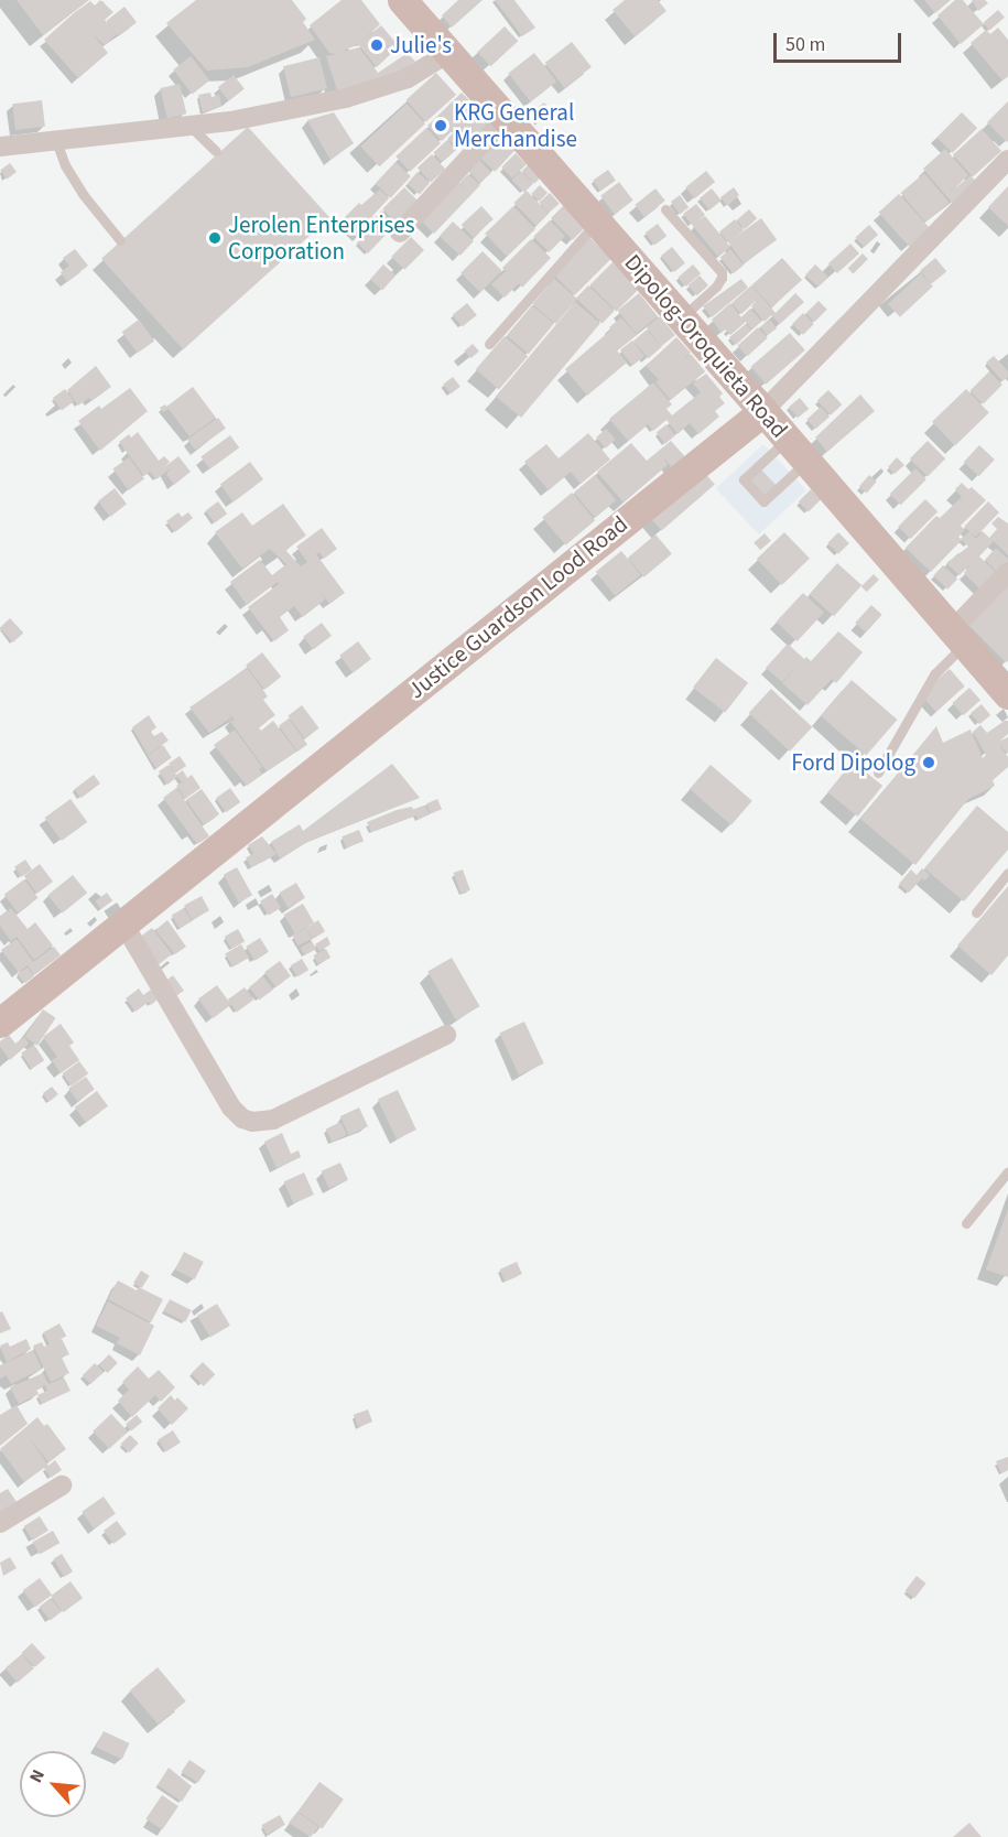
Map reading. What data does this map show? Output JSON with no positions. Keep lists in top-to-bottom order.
{
  "streets": {
    "main road": ["Dipolog-Oroquieta Road", "Justice Guardson Lood Road"]
  },
  "crossings": [
    ["Dipolog-Oroquieta Road", "Justice Guardson Lood Road"]
  ],
  "places": [
    "Julie's",
    "KRG General Merchandise",
    "Jerolen Enterprises Corporation",
    "Ford Dipolog"
  ],
  "scale_bar": "50 m",
  "north": "top left"
}
